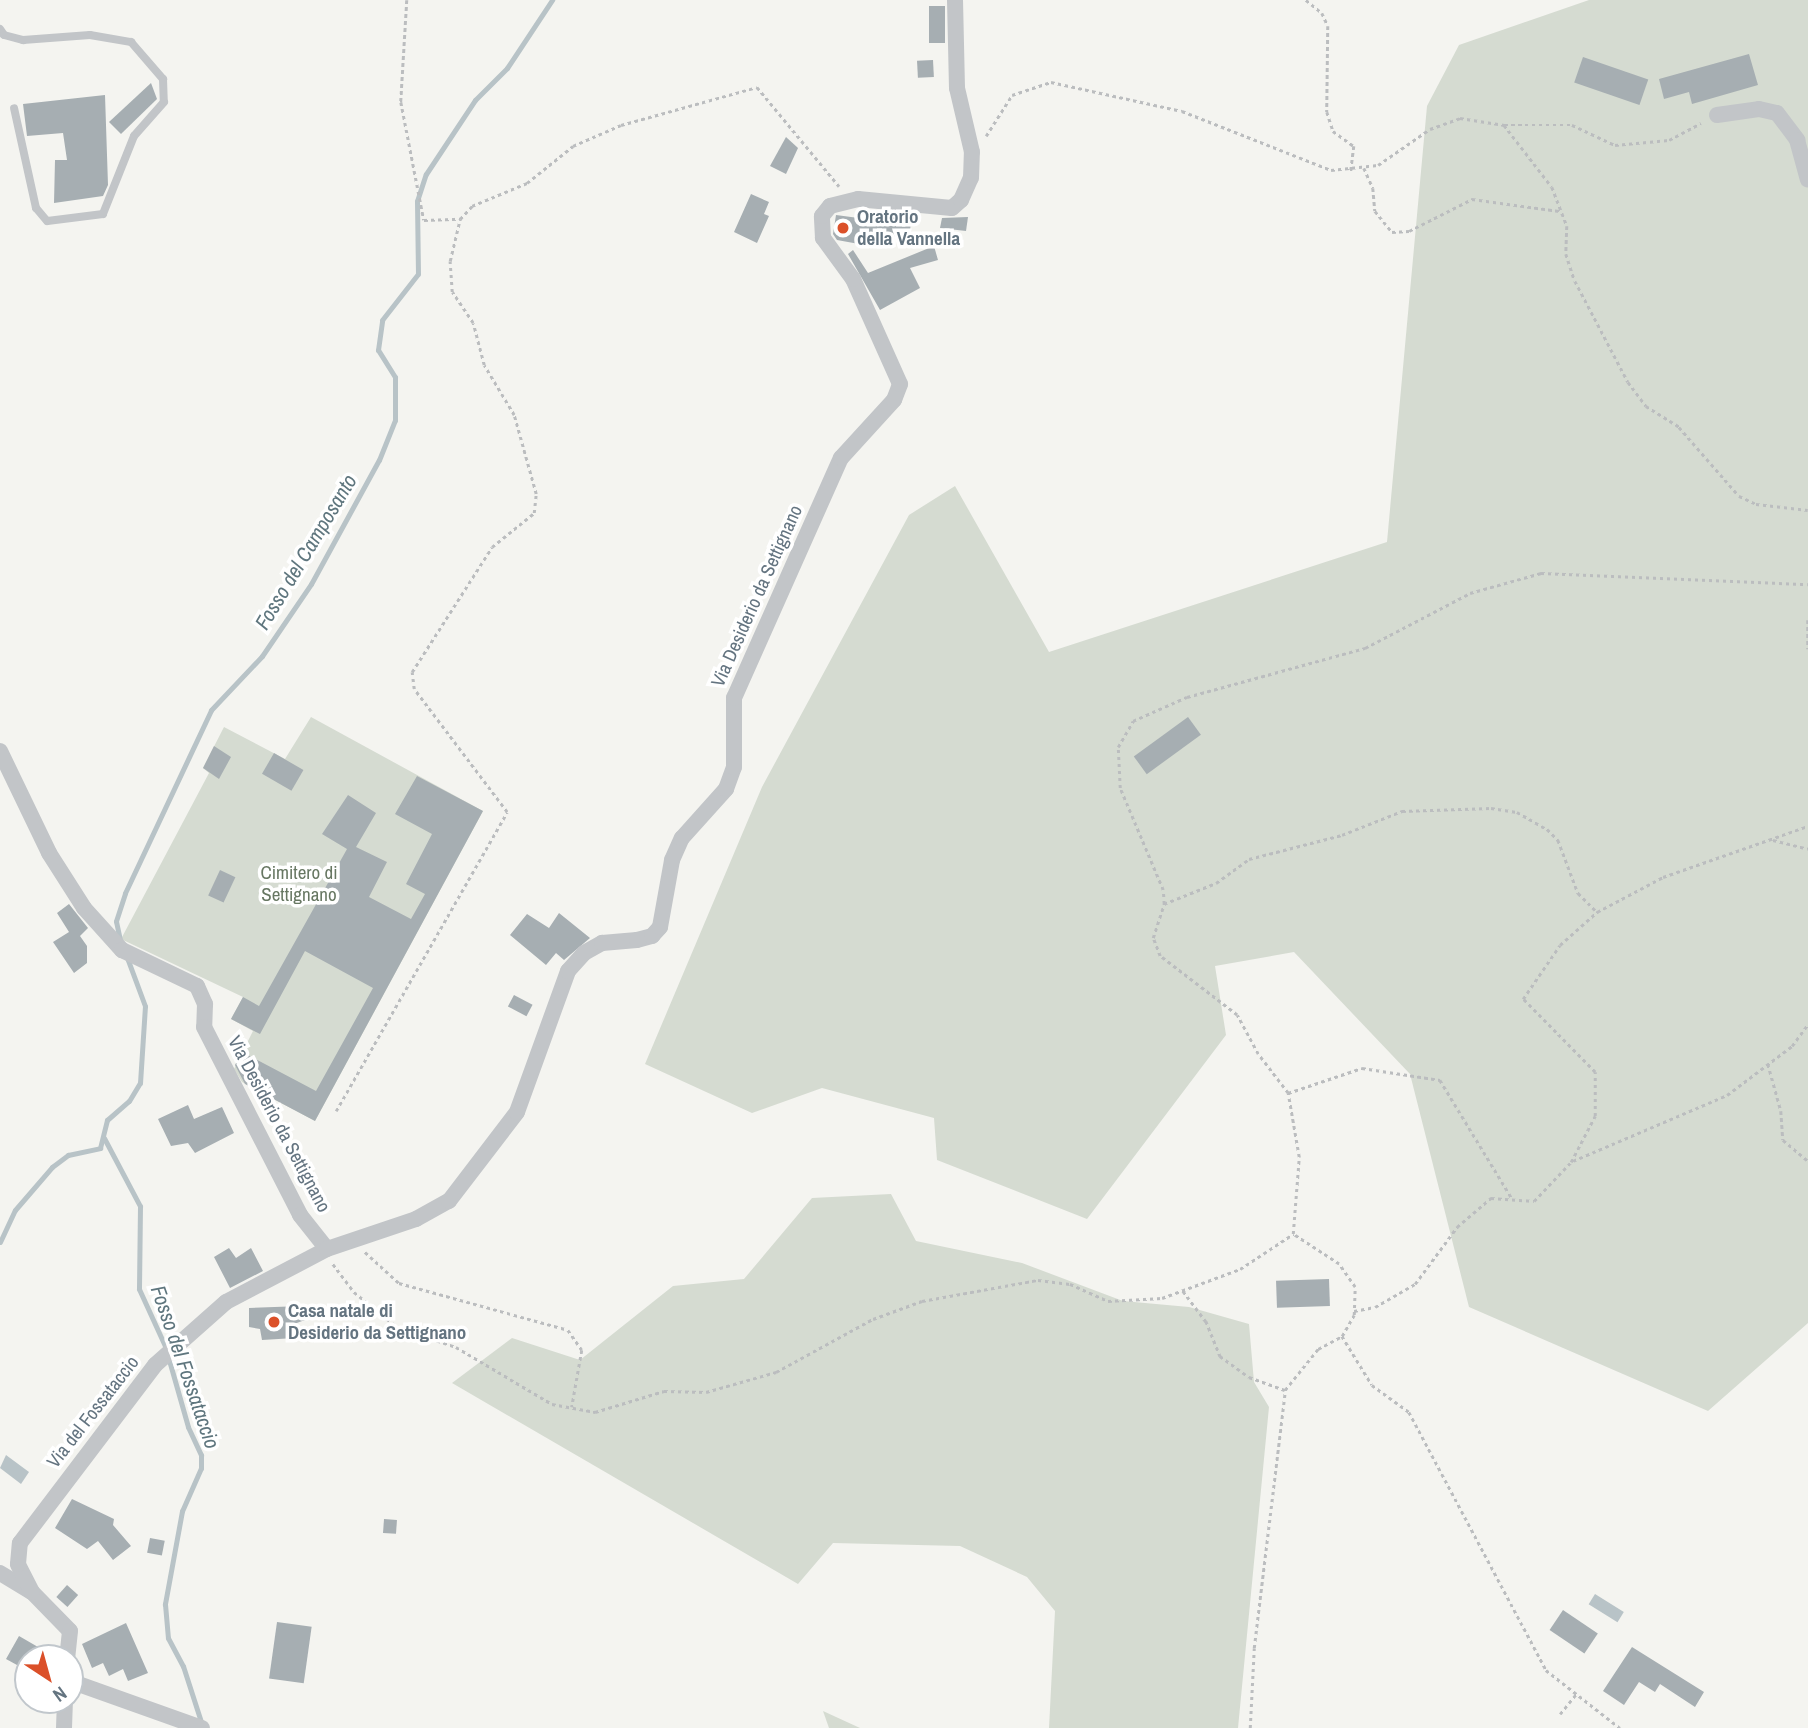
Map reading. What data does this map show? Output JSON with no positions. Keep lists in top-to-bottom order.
{
  "streets": {
    "street": ["Via Desiderio da Settignano", "Via del Fossataccio"]
  },
  "crossings": [
    ["Via Desiderio da Settignano", "Via del Fossataccio"]
  ],
  "water": ["Fosso del Camposanto", "Fosso del Fossataccio"],
  "parks": ["Cimitero di Settignano"],
  "places": ["Oratorio della Vannella", "Casa natale di Desiderio da Settignano"],
  "north": "bottom right"
}
